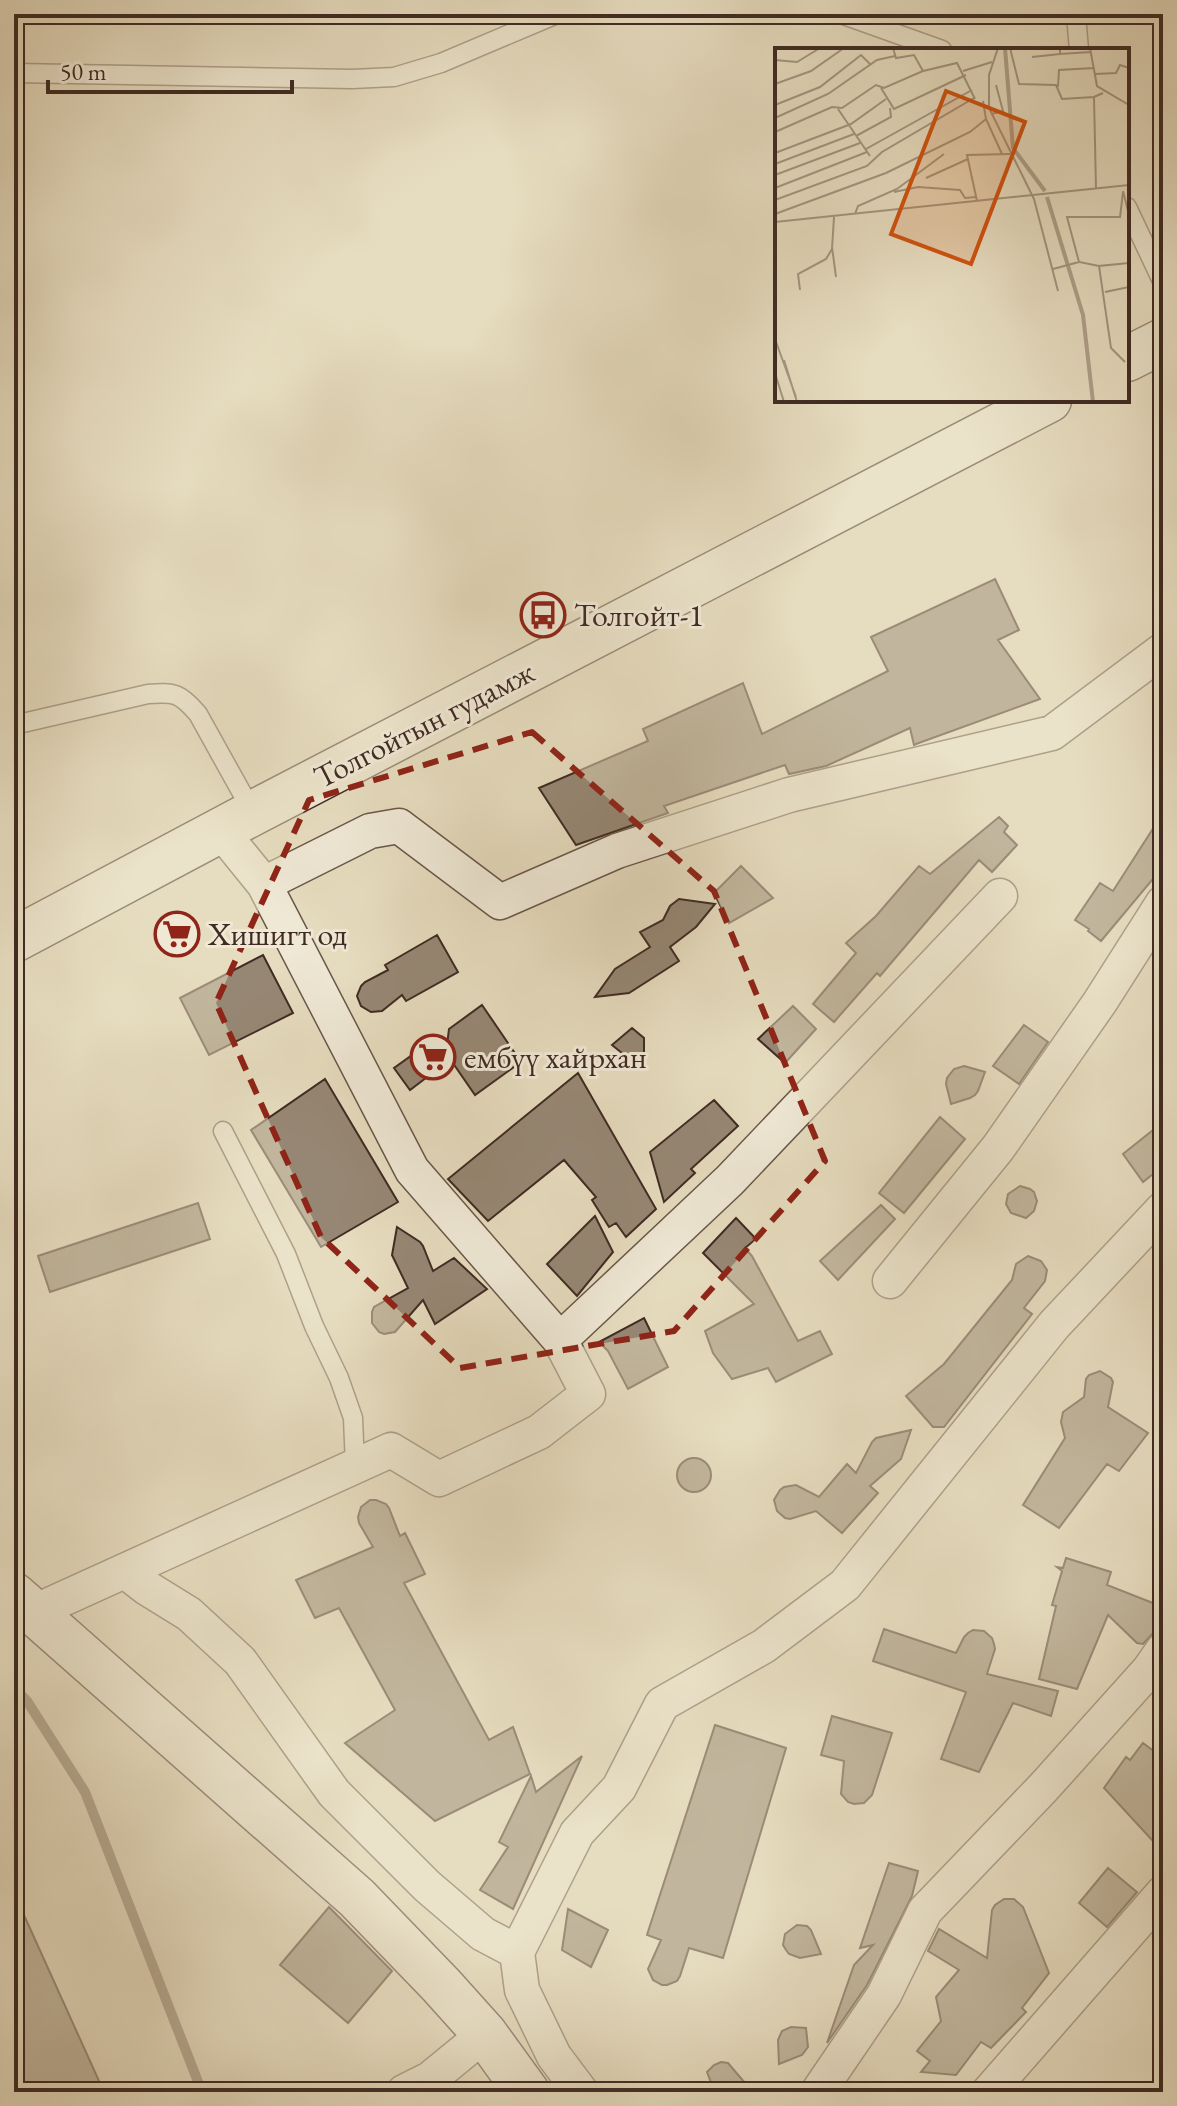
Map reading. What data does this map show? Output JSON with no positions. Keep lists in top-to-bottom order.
{
  "streets": {
    "main road": ["Толгойтын гудамж"]
  },
  "places": {
    "bus stop": ["Толгойт-1"],
    "supermarket": ["Хишигт од", "ембүү хайрхан"]
  },
  "scale_bar": "50 m"
}
